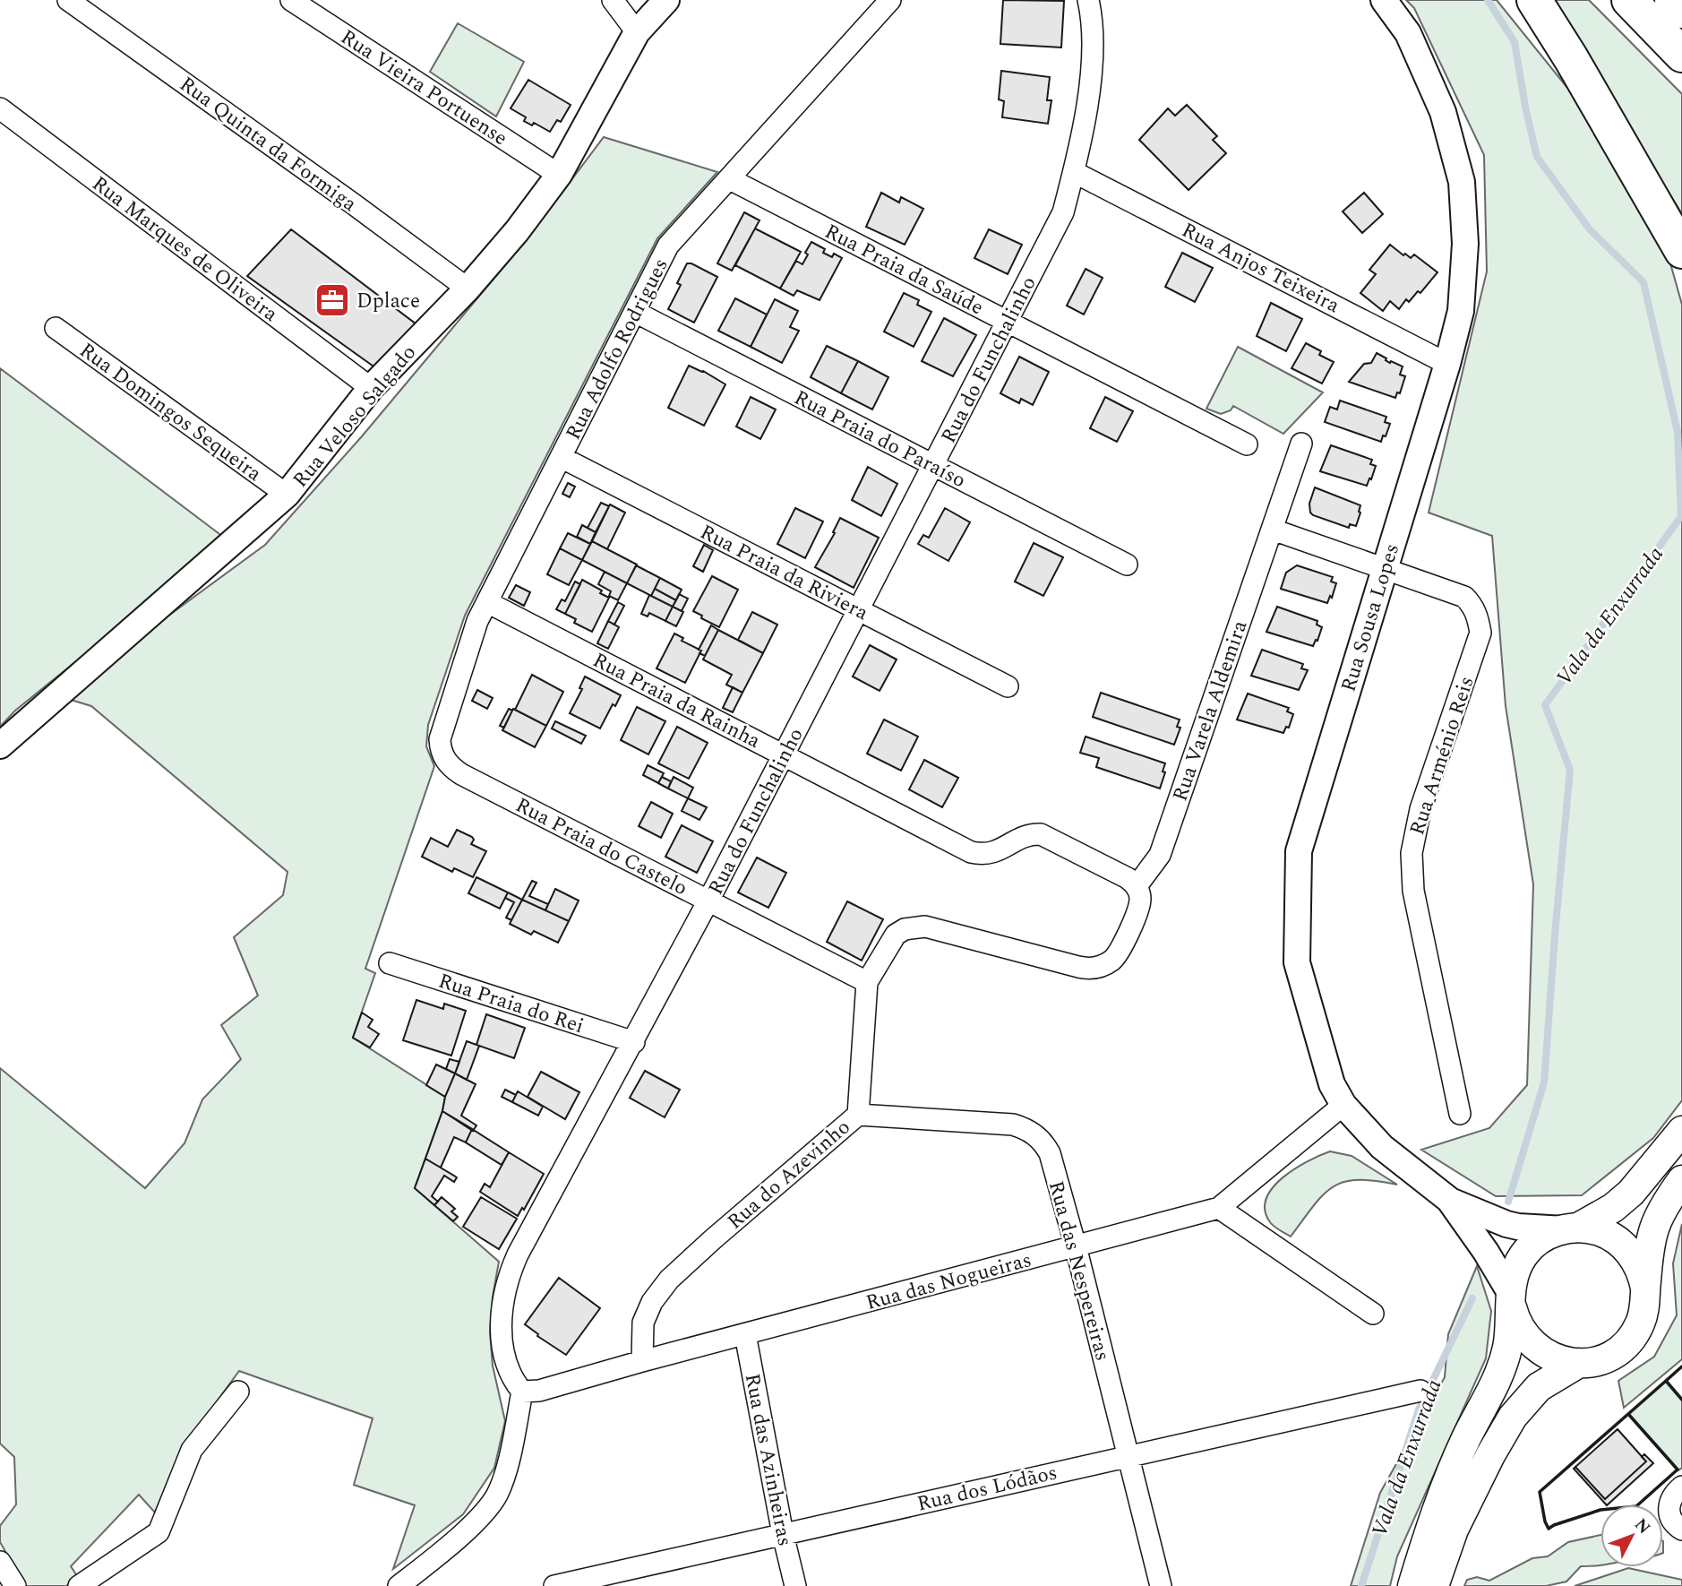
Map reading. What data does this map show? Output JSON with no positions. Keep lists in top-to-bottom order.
{
  "streets": {
    "street": [
      "Rua Vieira Portuense",
      "Rua Quinta da Formiga",
      "Rua Marques de Oliveira",
      "Rua Anjos Teixeira",
      "Rua Praia da Saúde",
      "Rua Adolfo Rodrigues",
      "Rua do Funchalinho",
      "Rua Domingos Sequeira",
      "Rua Veloso Salgado",
      "Rua Praia do Paraíso",
      "Rua Praia da Riviera",
      "Rua Sousa Lopes",
      "Rua Praia da Rainha",
      "Rua Varela Aldemira",
      "Rua Arménio Reis",
      "Rua Praia do Castelo",
      "Rua Praia do Rei",
      "Rua do Azevinho",
      "Rua das Nespereiras",
      "Rua das Nogueiras",
      "Rua das Azinheiras",
      "Rua dos Lódãos"
    ]
  },
  "crossings": [
    ["Rua Vieira Portuense", "Rua Veloso Salgado"],
    ["Rua Quinta da Formiga", "Rua Veloso Salgado"],
    ["Rua Marques de Oliveira", "Rua Veloso Salgado"],
    ["Rua Anjos Teixeira", "Rua do Funchalinho"],
    ["Rua Anjos Teixeira", "Rua Sousa Lopes"],
    ["Rua Praia da Saúde", "Rua Adolfo Rodrigues"],
    ["Rua Praia da Saúde", "Rua do Funchalinho"],
    ["Rua Adolfo Rodrigues", "Rua Praia do Paraíso"],
    ["Rua Adolfo Rodrigues", "Rua Praia da Riviera"],
    ["Rua Adolfo Rodrigues", "Rua Praia da Rainha"],
    ["Rua Adolfo Rodrigues", "Rua Praia do Castelo"],
    ["Rua do Funchalinho", "Rua Praia do Paraíso"],
    ["Rua do Funchalinho", "Rua Praia da Riviera"],
    ["Rua do Funchalinho", "Rua Praia da Rainha"],
    ["Rua do Funchalinho", "Rua Praia do Castelo"],
    ["Rua do Funchalinho", "Rua Praia do Rei"],
    ["Rua do Funchalinho", "Rua das Nogueiras"],
    ["Rua Domingos Sequeira", "Rua Veloso Salgado"],
    ["Rua Sousa Lopes", "Rua Arménio Reis"],
    ["Rua Sousa Lopes", "Rua das Nogueiras"],
    ["Rua Praia da Rainha", "Rua Varela Aldemira"],
    ["Rua Praia da Rainha", "Rua do Azevinho"],
    ["Rua Varela Aldemira", "Rua do Azevinho"],
    ["Rua Praia do Castelo", "Rua do Azevinho"],
    ["Rua do Azevinho", "Rua das Nespereiras"],
    ["Rua do Azevinho", "Rua das Nogueiras"],
    ["Rua das Nespereiras", "Rua das Nogueiras"],
    ["Rua das Nespereiras", "Rua dos Lódãos"],
    ["Rua das Nogueiras", "Rua das Azinheiras"],
    ["Rua das Azinheiras", "Rua dos Lódãos"]
  ],
  "water": ["Vala da Enxurrada"],
  "places": {
    "office": ["Dplace"]
  },
  "north": "top right"
}
